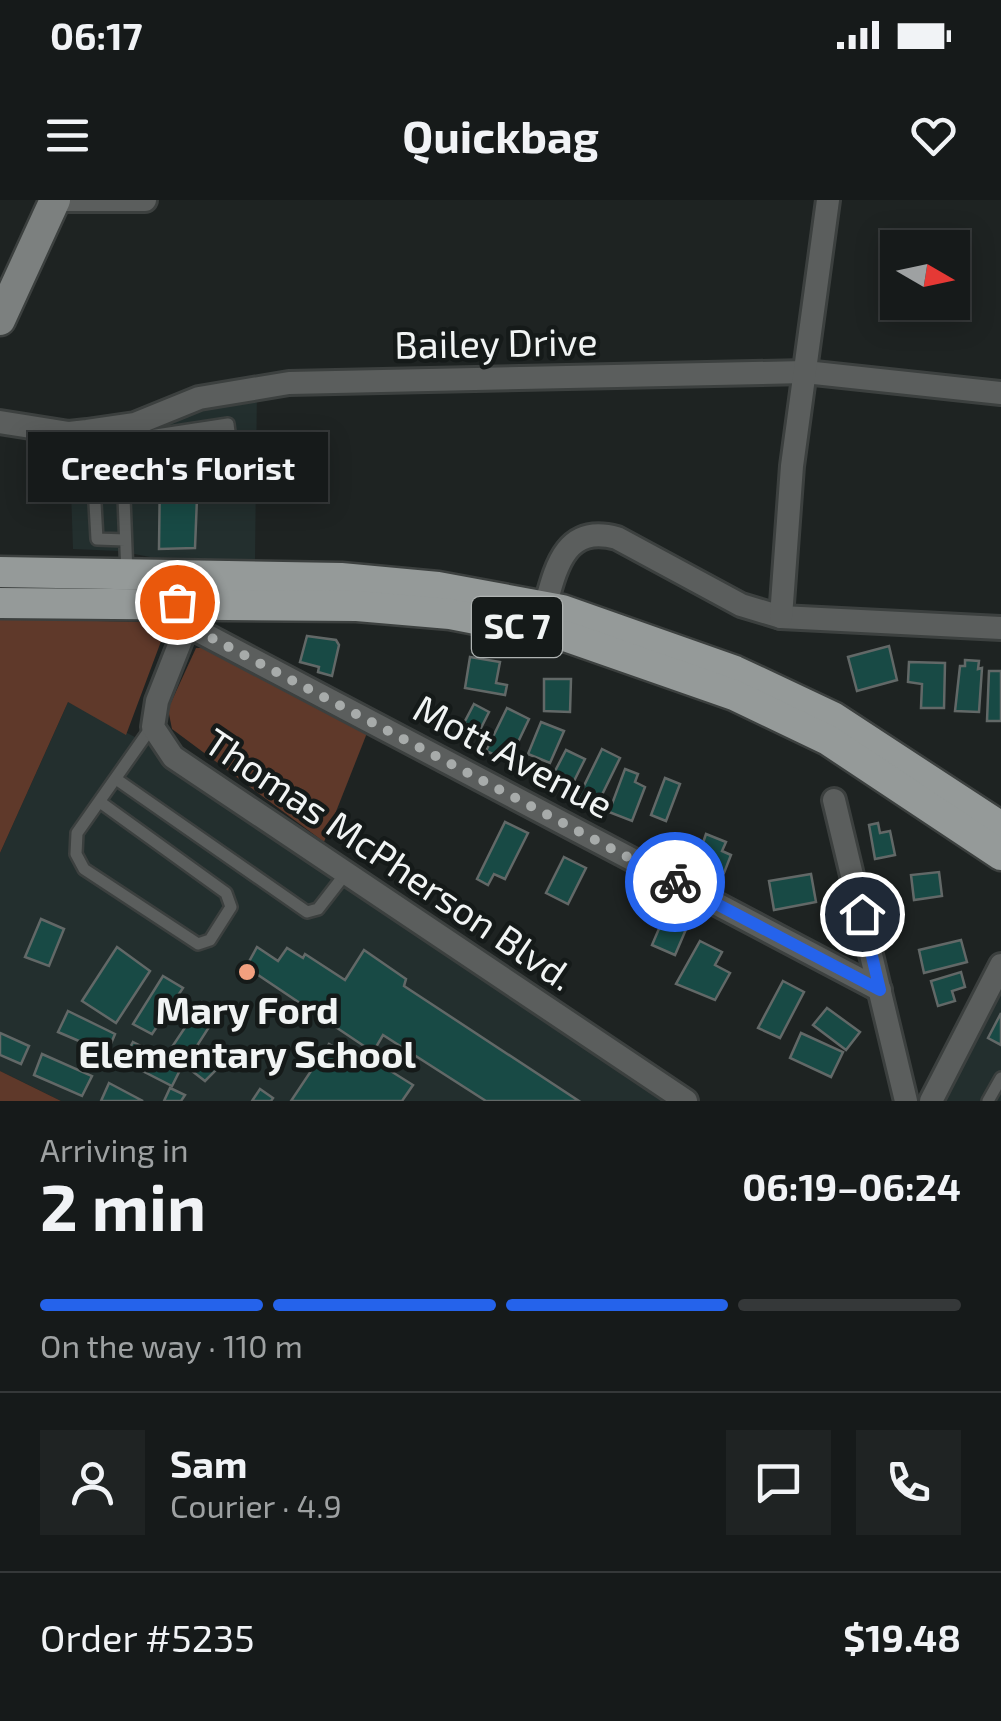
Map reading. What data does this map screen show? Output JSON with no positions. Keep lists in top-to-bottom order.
{
  "streets": {
    "main road": ["SC 7"],
    "street": ["Bailey Drive", "Mott Avenue", "Thomas McPherson Blvd."]
  },
  "crossings": [
    ["SC 7", "Mott Avenue"],
    ["SC 7", "Thomas McPherson Blvd."],
    ["Mott Avenue", "Thomas McPherson Blvd."]
  ],
  "places": ["Creech's Florist", "Mary Ford Elementary School"],
  "north": "right",
  "page": {
    "status": "06:17",
    "header": "Quickbag",
    "bubble": "Creech's Florist",
    "heading": ["2 min", "Arriving in", "06:19–06:24"],
    "panel": [
      "Sam",
      "Courier · 4.9",
      "Order #5235",
      "$19.48"
    ],
    "bar": "On the way · 110 m"
  }
}
